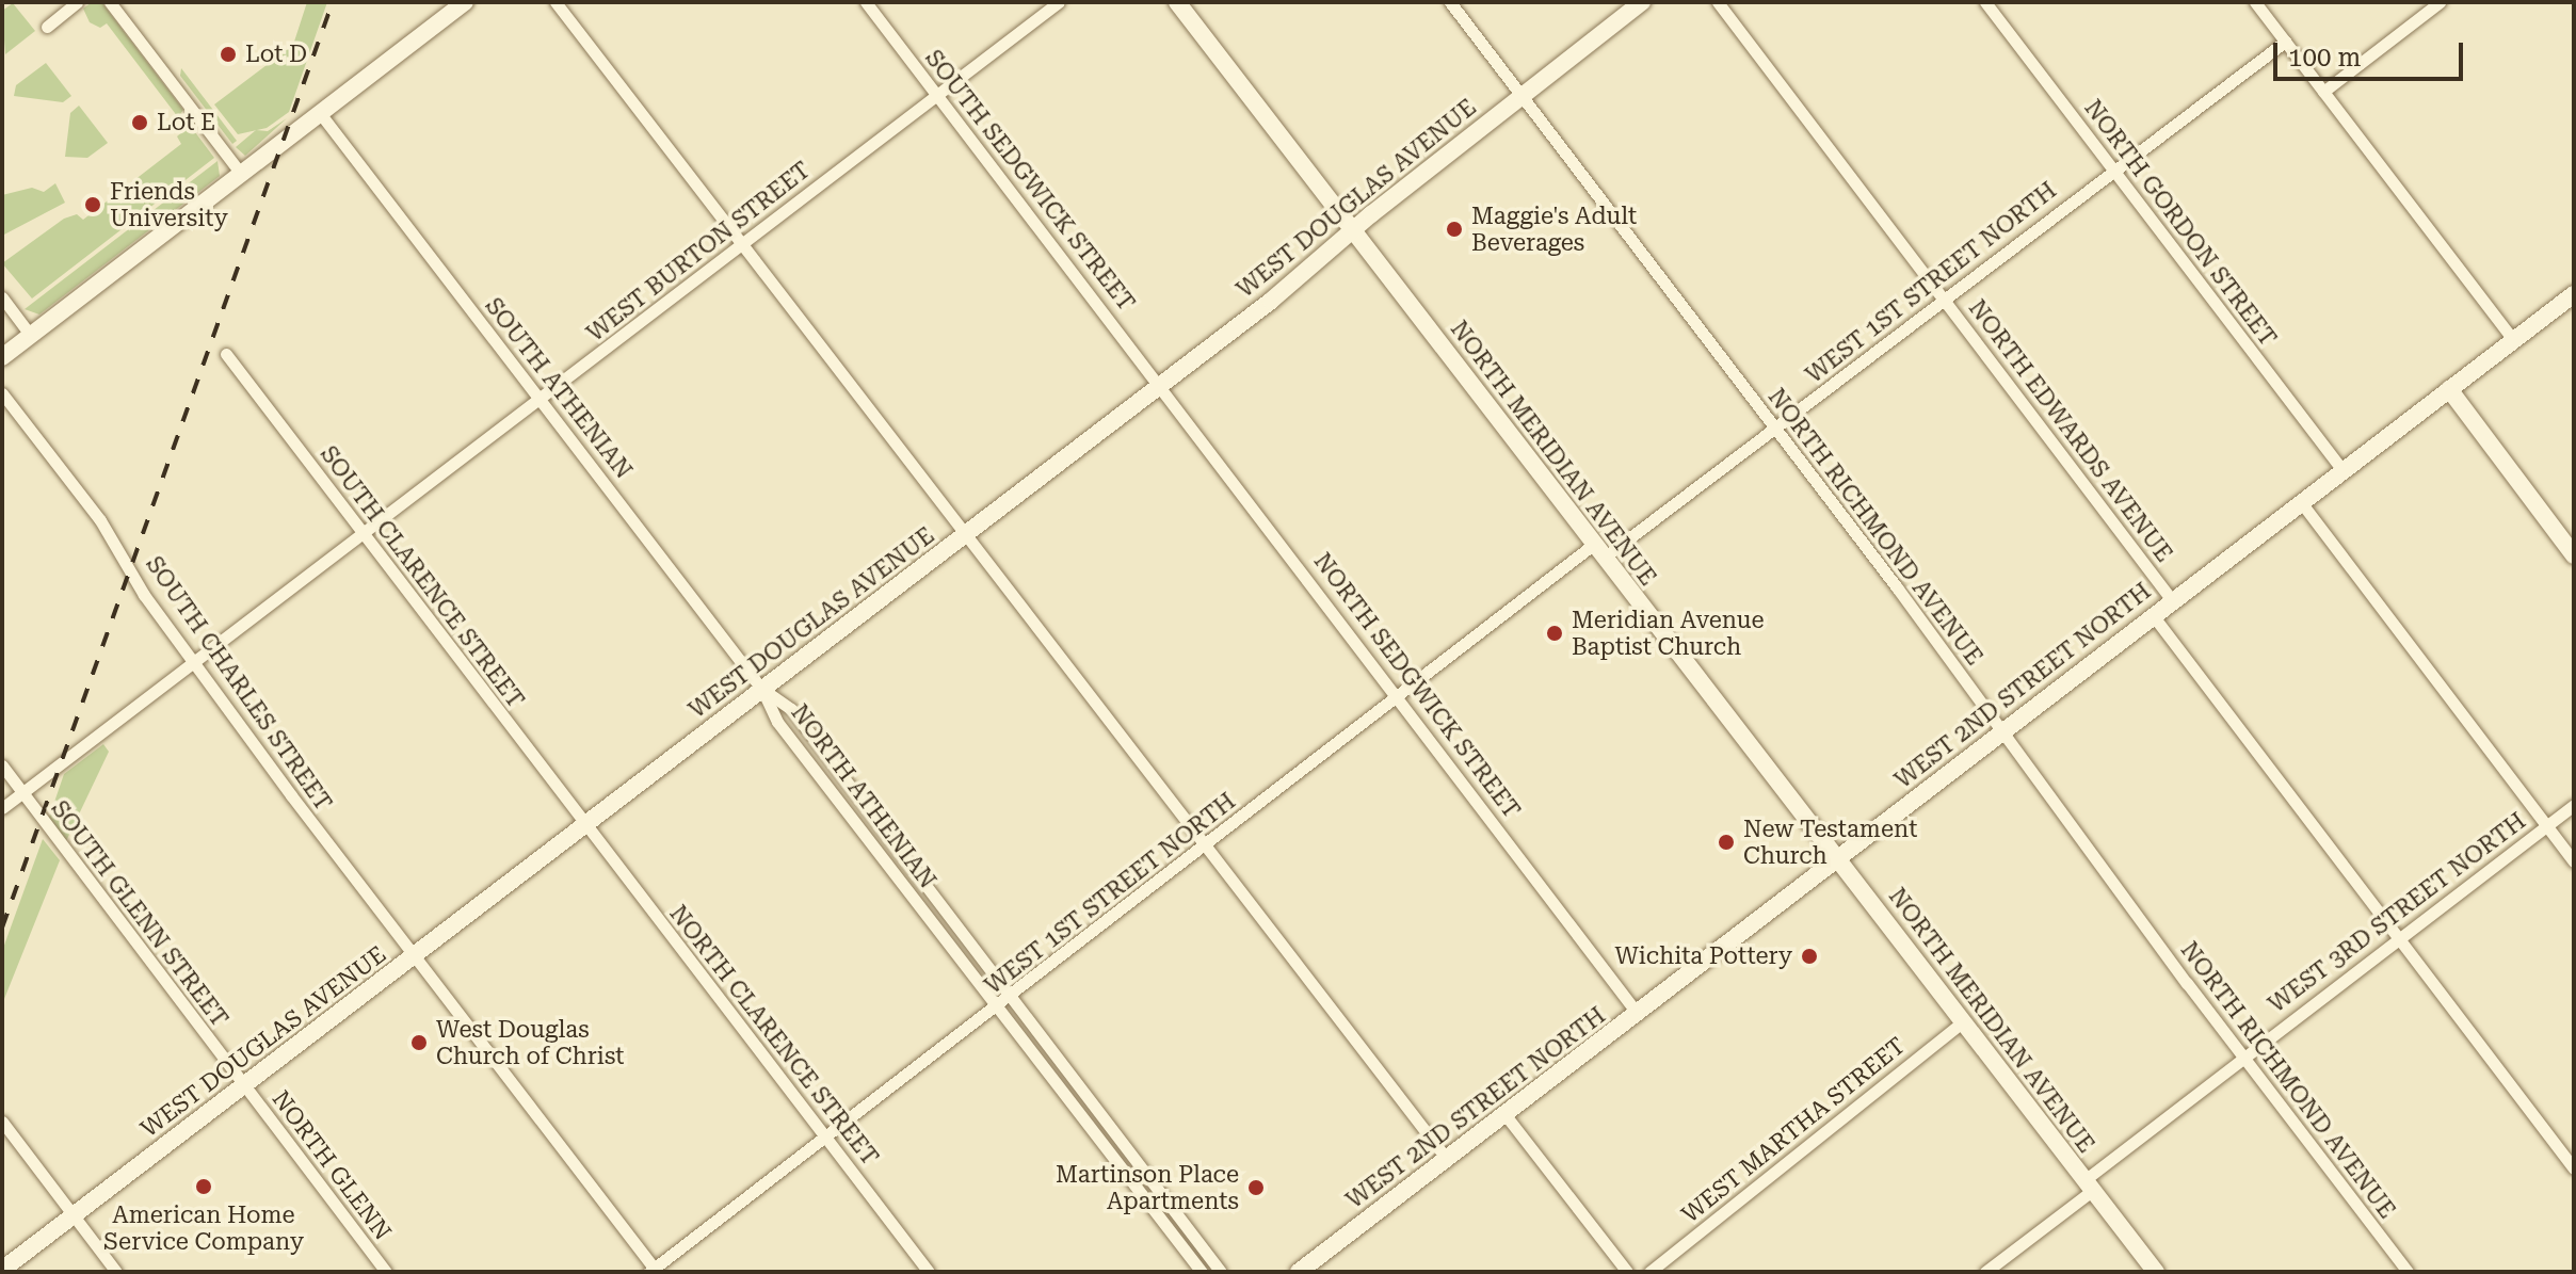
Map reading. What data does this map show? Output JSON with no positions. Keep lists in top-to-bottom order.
{
  "streets": {
    "main road": ["WEST DOUGLAS AVENUE", "NORTH MERIDIAN AVENUE", "WEST 2ND STREET NORTH"],
    "street": [
      "SOUTH SEDGWICK STREET",
      "NORTH GORDON STREET",
      "WEST BURTON STREET",
      "WEST 1ST STREET NORTH",
      "SOUTH ATHENIAN",
      "NORTH EDWARDS AVENUE",
      "NORTH RICHMOND AVENUE",
      "SOUTH CLARENCE STREET",
      "SOUTH CHARLES STREET",
      "NORTH SEDGWICK STREET",
      "NORTH ATHENIAN",
      "WEST 3RD STREET NORTH",
      "SOUTH GLENN STREET",
      "NORTH CLARENCE STREET",
      "WEST MARTHA STREET",
      "NORTH GLENN"
    ]
  },
  "crossings": [
    ["SOUTH SEDGWICK STREET", "WEST DOUGLAS AVENUE"],
    ["SOUTH SEDGWICK STREET", "WEST BURTON STREET"],
    ["SOUTH SEDGWICK STREET", "NORTH SEDGWICK STREET"],
    ["WEST DOUGLAS AVENUE", "SOUTH ATHENIAN"],
    ["WEST DOUGLAS AVENUE", "NORTH MERIDIAN AVENUE"],
    ["WEST DOUGLAS AVENUE", "NORTH RICHMOND AVENUE"],
    ["WEST DOUGLAS AVENUE", "SOUTH CLARENCE STREET"],
    ["WEST DOUGLAS AVENUE", "SOUTH CHARLES STREET"],
    ["WEST DOUGLAS AVENUE", "NORTH SEDGWICK STREET"],
    ["WEST DOUGLAS AVENUE", "NORTH ATHENIAN"],
    ["WEST DOUGLAS AVENUE", "SOUTH GLENN STREET"],
    ["WEST DOUGLAS AVENUE", "NORTH CLARENCE STREET"],
    ["WEST DOUGLAS AVENUE", "NORTH GLENN"],
    ["NORTH GORDON STREET", "WEST 1ST STREET NORTH"],
    ["NORTH GORDON STREET", "WEST 2ND STREET NORTH"],
    ["WEST BURTON STREET", "SOUTH ATHENIAN"],
    ["WEST BURTON STREET", "SOUTH CLARENCE STREET"],
    ["WEST BURTON STREET", "SOUTH CHARLES STREET"],
    ["WEST BURTON STREET", "SOUTH GLENN STREET"],
    ["WEST 1ST STREET NORTH", "NORTH EDWARDS AVENUE"],
    ["WEST 1ST STREET NORTH", "NORTH MERIDIAN AVENUE"],
    ["WEST 1ST STREET NORTH", "NORTH RICHMOND AVENUE"],
    ["WEST 1ST STREET NORTH", "SOUTH CHARLES STREET"],
    ["WEST 1ST STREET NORTH", "NORTH SEDGWICK STREET"],
    ["WEST 1ST STREET NORTH", "NORTH ATHENIAN"],
    ["WEST 1ST STREET NORTH", "NORTH CLARENCE STREET"],
    ["SOUTH ATHENIAN", "NORTH ATHENIAN"],
    ["NORTH EDWARDS AVENUE", "WEST 2ND STREET NORTH"],
    ["NORTH MERIDIAN AVENUE", "WEST 2ND STREET NORTH"],
    ["NORTH MERIDIAN AVENUE", "WEST 3RD STREET NORTH"],
    ["NORTH MERIDIAN AVENUE", "WEST MARTHA STREET"],
    ["NORTH RICHMOND AVENUE", "WEST 2ND STREET NORTH"],
    ["NORTH RICHMOND AVENUE", "WEST 3RD STREET NORTH"],
    ["SOUTH CLARENCE STREET", "NORTH CLARENCE STREET"],
    ["NORTH SEDGWICK STREET", "WEST 2ND STREET NORTH"],
    ["SOUTH GLENN STREET", "NORTH GLENN"]
  ],
  "places": [
    "Lot D",
    "Lot E",
    "Friends University",
    "Maggie's Adult Beverages",
    "Meridian Avenue Baptist Church",
    "New Testament Church",
    "Wichita Pottery",
    "West Douglas Church of Christ",
    "American Home Service Company",
    "Martinson Place Apartments"
  ],
  "scale_bar": "100 m"
}
